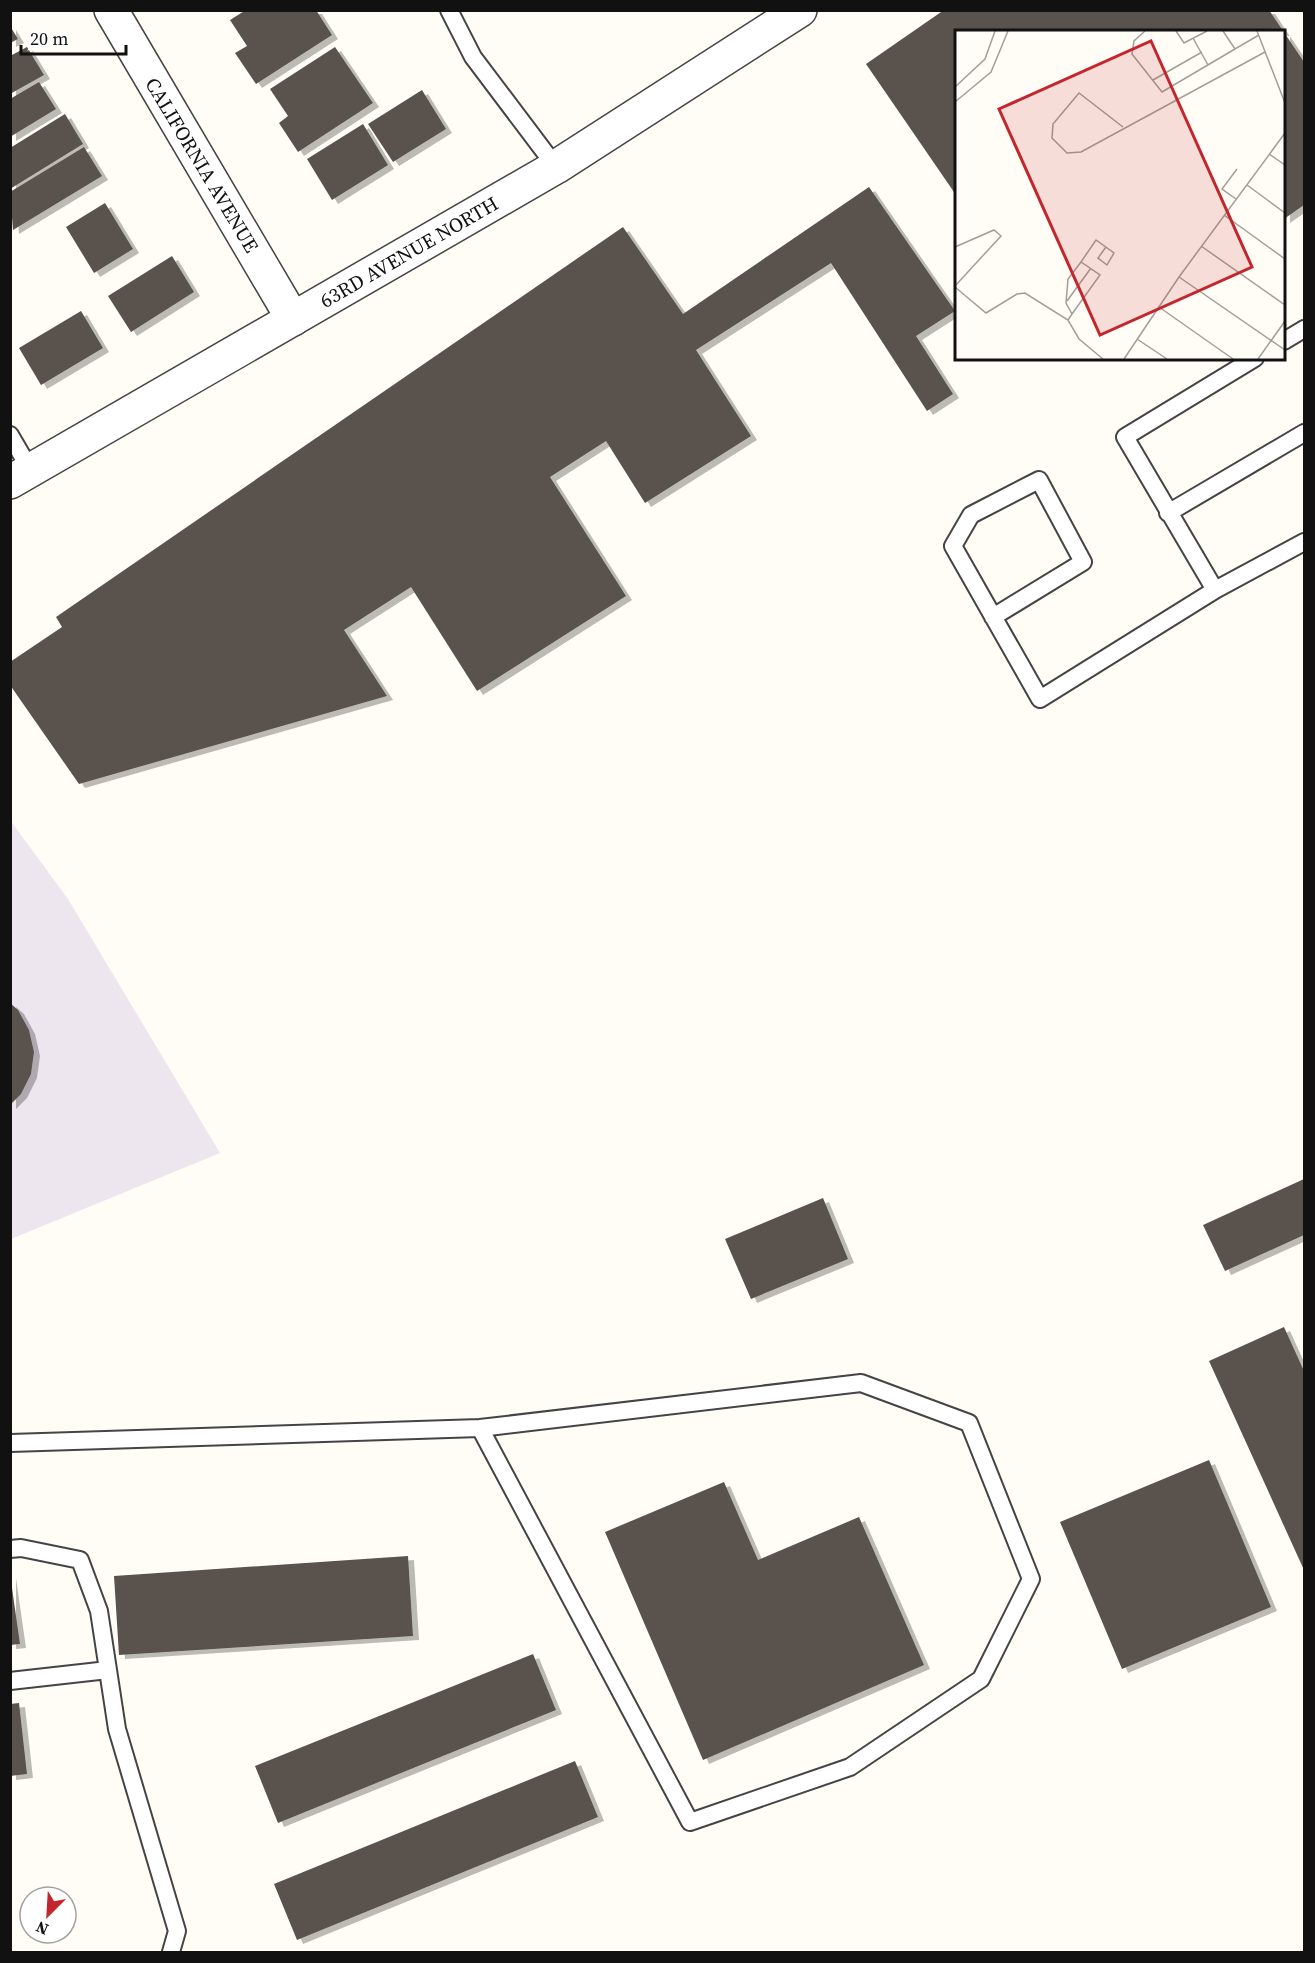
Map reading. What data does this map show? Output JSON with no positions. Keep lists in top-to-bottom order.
{
  "streets": {
    "street": ["CALIFORNIA AVENUE", "63RD AVENUE NORTH"]
  },
  "crossings": [
    ["CALIFORNIA AVENUE", "63RD AVENUE NORTH"]
  ],
  "scale_bar": "20 m",
  "north": "bottom left"
}
